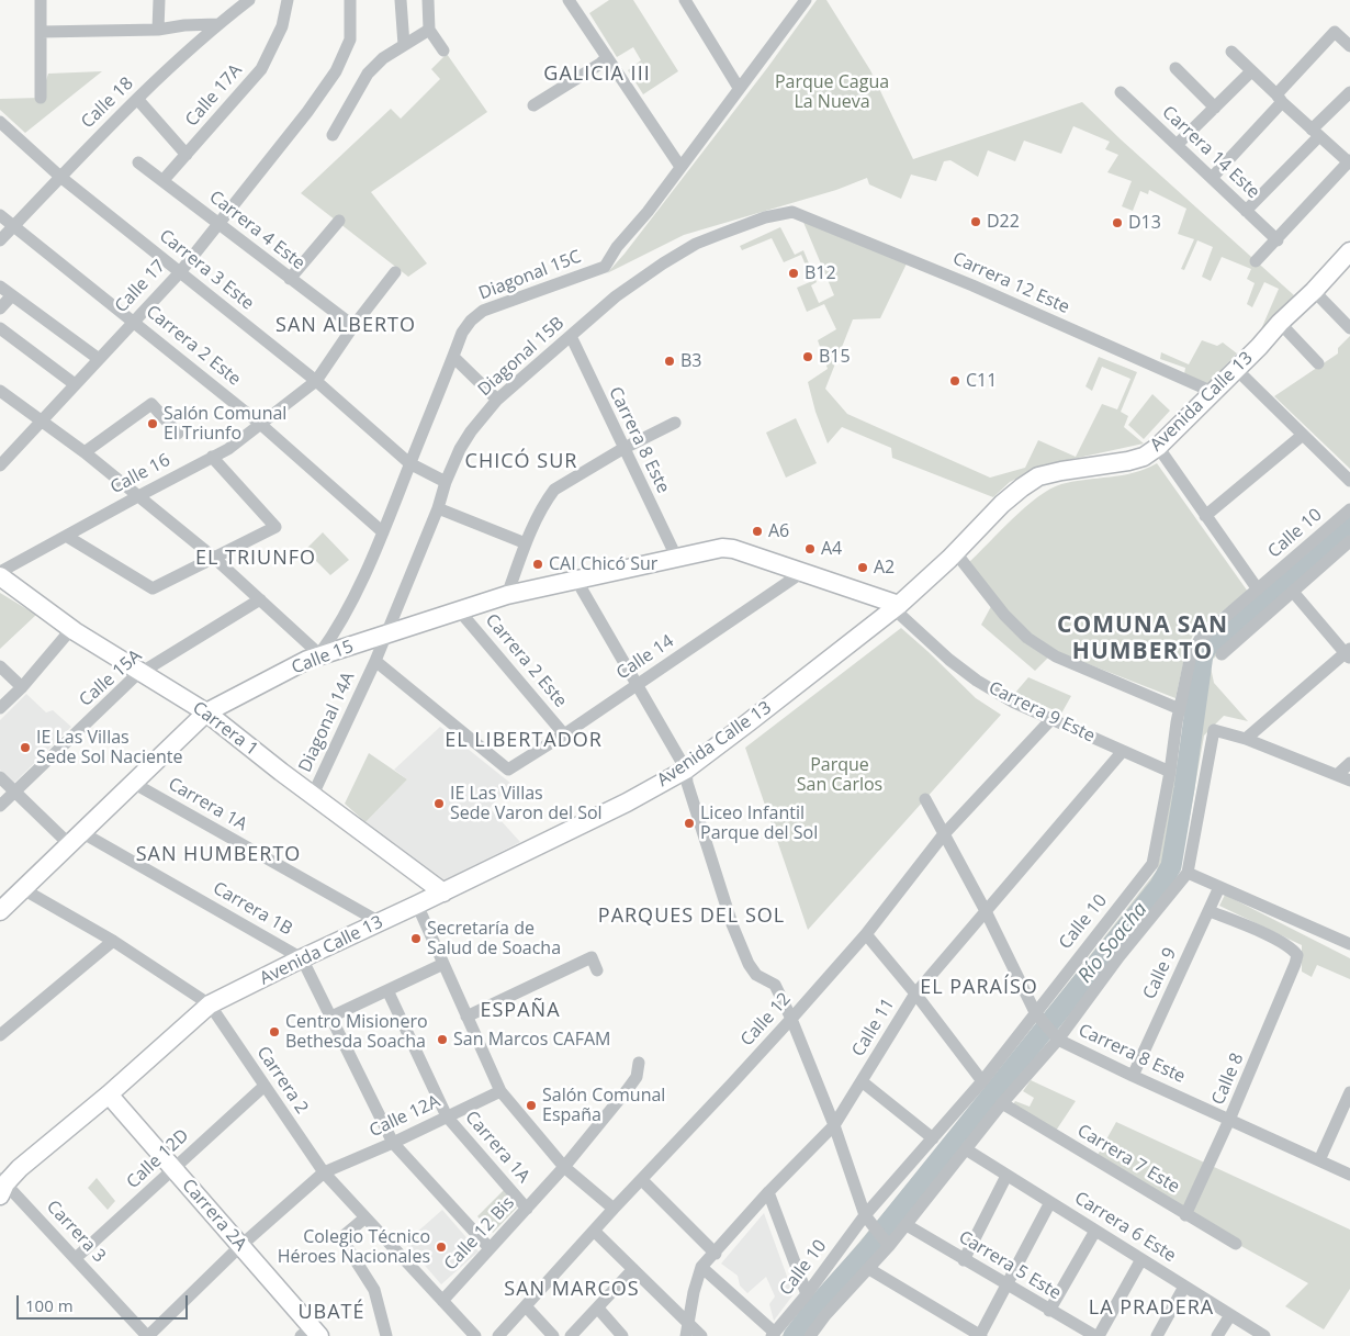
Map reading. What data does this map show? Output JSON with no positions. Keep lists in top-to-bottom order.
{
  "streets": {
    "street": [
      "Calle 17A",
      "Calle 18",
      "Carrera 14 Este",
      "Carrera 4 Este",
      "Carrera 3 Este",
      "Diagonal 15C",
      "Carrera 12 Este",
      "Calle 17",
      "Carrera 2 Este",
      "Diagonal 15B",
      "Avenida Calle 13",
      "Carrera 8 Este",
      "Calle 16",
      "Calle 10",
      "Calle 15",
      "Calle 14",
      "Calle 15A",
      "Carrera 9 Este",
      "Diagonal 14A",
      "Carrera 1",
      "Carrera 1A",
      "Carrera 1B",
      "Calle 9",
      "Calle 12",
      "Calle 11",
      "Calle 8",
      "Carrera 2",
      "Calle 12A",
      "Calle 12D",
      "Carrera 7 Este",
      "Carrera 2A",
      "Carrera 6 Este",
      "Carrera 3",
      "Calle 12 Bis",
      "Carrera 5 Este"
    ]
  },
  "crossings": [
    ["Calle 17A", "Carrera 4 Este"],
    ["Calle 18", "Carrera 3 Este"],
    ["Calle 18", "Carrera 2 Este"],
    ["Carrera 4 Este", "Calle 17"],
    ["Carrera 4 Este", "Calle 16"],
    ["Carrera 3 Este", "Diagonal 15C"],
    ["Carrera 3 Este", "Calle 17"],
    ["Carrera 3 Este", "Diagonal 15B"],
    ["Carrera 3 Este", "Calle 16"],
    ["Diagonal 15C", "Carrera 2 Este"],
    ["Diagonal 15C", "Calle 15"],
    ["Carrera 12 Este", "Diagonal 15B"],
    ["Carrera 12 Este", "Avenida Calle 13"],
    ["Calle 17", "Carrera 2 Este"],
    ["Carrera 2 Este", "Calle 16"],
    ["Carrera 2 Este", "Calle 15"],
    ["Carrera 2 Este", "Calle 14"],
    ["Diagonal 15B", "Carrera 8 Este"],
    ["Diagonal 15B", "Calle 15"],
    ["Diagonal 15B", "Diagonal 14A"],
    ["Avenida Calle 13", "Carrera 9 Este"],
    ["Avenida Calle 13", "Carrera 1"],
    ["Avenida Calle 13", "Carrera 1A"],
    ["Avenida Calle 13", "Carrera 1B"],
    ["Avenida Calle 13", "Carrera 2"],
    ["Avenida Calle 13", "Carrera 2A"],
    ["Avenida Calle 13", "Carrera 3"],
    ["Carrera 8 Este", "Calle 10"],
    ["Carrera 8 Este", "Calle 15"],
    ["Carrera 8 Este", "Calle 9"],
    ["Carrera 8 Este", "Calle 12"],
    ["Carrera 8 Este", "Calle 11"],
    ["Carrera 8 Este", "Calle 8"],
    ["Calle 16", "Carrera 1"],
    ["Calle 10", "Carrera 9 Este"],
    ["Calle 15", "Calle 14"],
    ["Calle 15", "Diagonal 14A"],
    ["Calle 15", "Carrera 1"],
    ["Calle 15", "Carrera 1A"],
    ["Calle 15", "Carrera 1B"],
    ["Calle 15", "Carrera 2"],
    ["Calle 14", "Diagonal 14A"],
    ["Calle 15A", "Carrera 1"],
    ["Carrera 9 Este", "Calle 12"],
    ["Carrera 9 Este", "Calle 11"],
    ["Diagonal 14A", "Carrera 1"],
    ["Carrera 1A", "Calle 12A"],
    ["Carrera 1A", "Calle 12 Bis"],
    ["Carrera 1B", "Calle 12A"],
    ["Carrera 1B", "Calle 12 Bis"],
    ["Calle 9", "Calle 8"],
    ["Calle 8", "Carrera 7 Este"],
    ["Carrera 2", "Calle 12A"],
    ["Carrera 2", "Calle 12D"],
    ["Carrera 2", "Calle 12 Bis"],
    ["Calle 12A", "Carrera 2A"],
    ["Calle 12A", "Carrera 3"],
    ["Calle 12D", "Carrera 2A"],
    ["Calle 12D", "Carrera 3"]
  ],
  "districts": [
    "GALICIA III",
    "SAN ALBERTO",
    "CHICÓ SUR",
    "EL TRIUNFO",
    "COMUNA SAN HUMBERTO",
    "EL LIBERTADOR",
    "SAN HUMBERTO",
    "PARQUES DEL SOL",
    "EL PARAÍSO",
    "ESPAÑA",
    "SAN MARCOS",
    "LA PRADERA",
    "UBATÉ"
  ],
  "water": ["Río Soacha"],
  "parks": ["Parque Cagua La Nueva", "Parque San Carlos"],
  "places": [
    "D22",
    "D13",
    "B12",
    "B15",
    "B3",
    "C11",
    "Salón Comunal El Triunfo",
    "A6",
    "A4",
    "CAI Chicó Sur",
    "A2",
    "IE Las Villas Sede Sol Naciente",
    "IE Las Villas Sede Varon del Sol",
    "Liceo Infantil Parque del Sol",
    "Secretaría de Salud de Soacha",
    "Centro Misionero Bethesda Soacha",
    "San Marcos CAFAM",
    "Salón Comunal España",
    "Colegio Técnico Héroes Nacionales"
  ],
  "scale_bar": "100 m"
}
